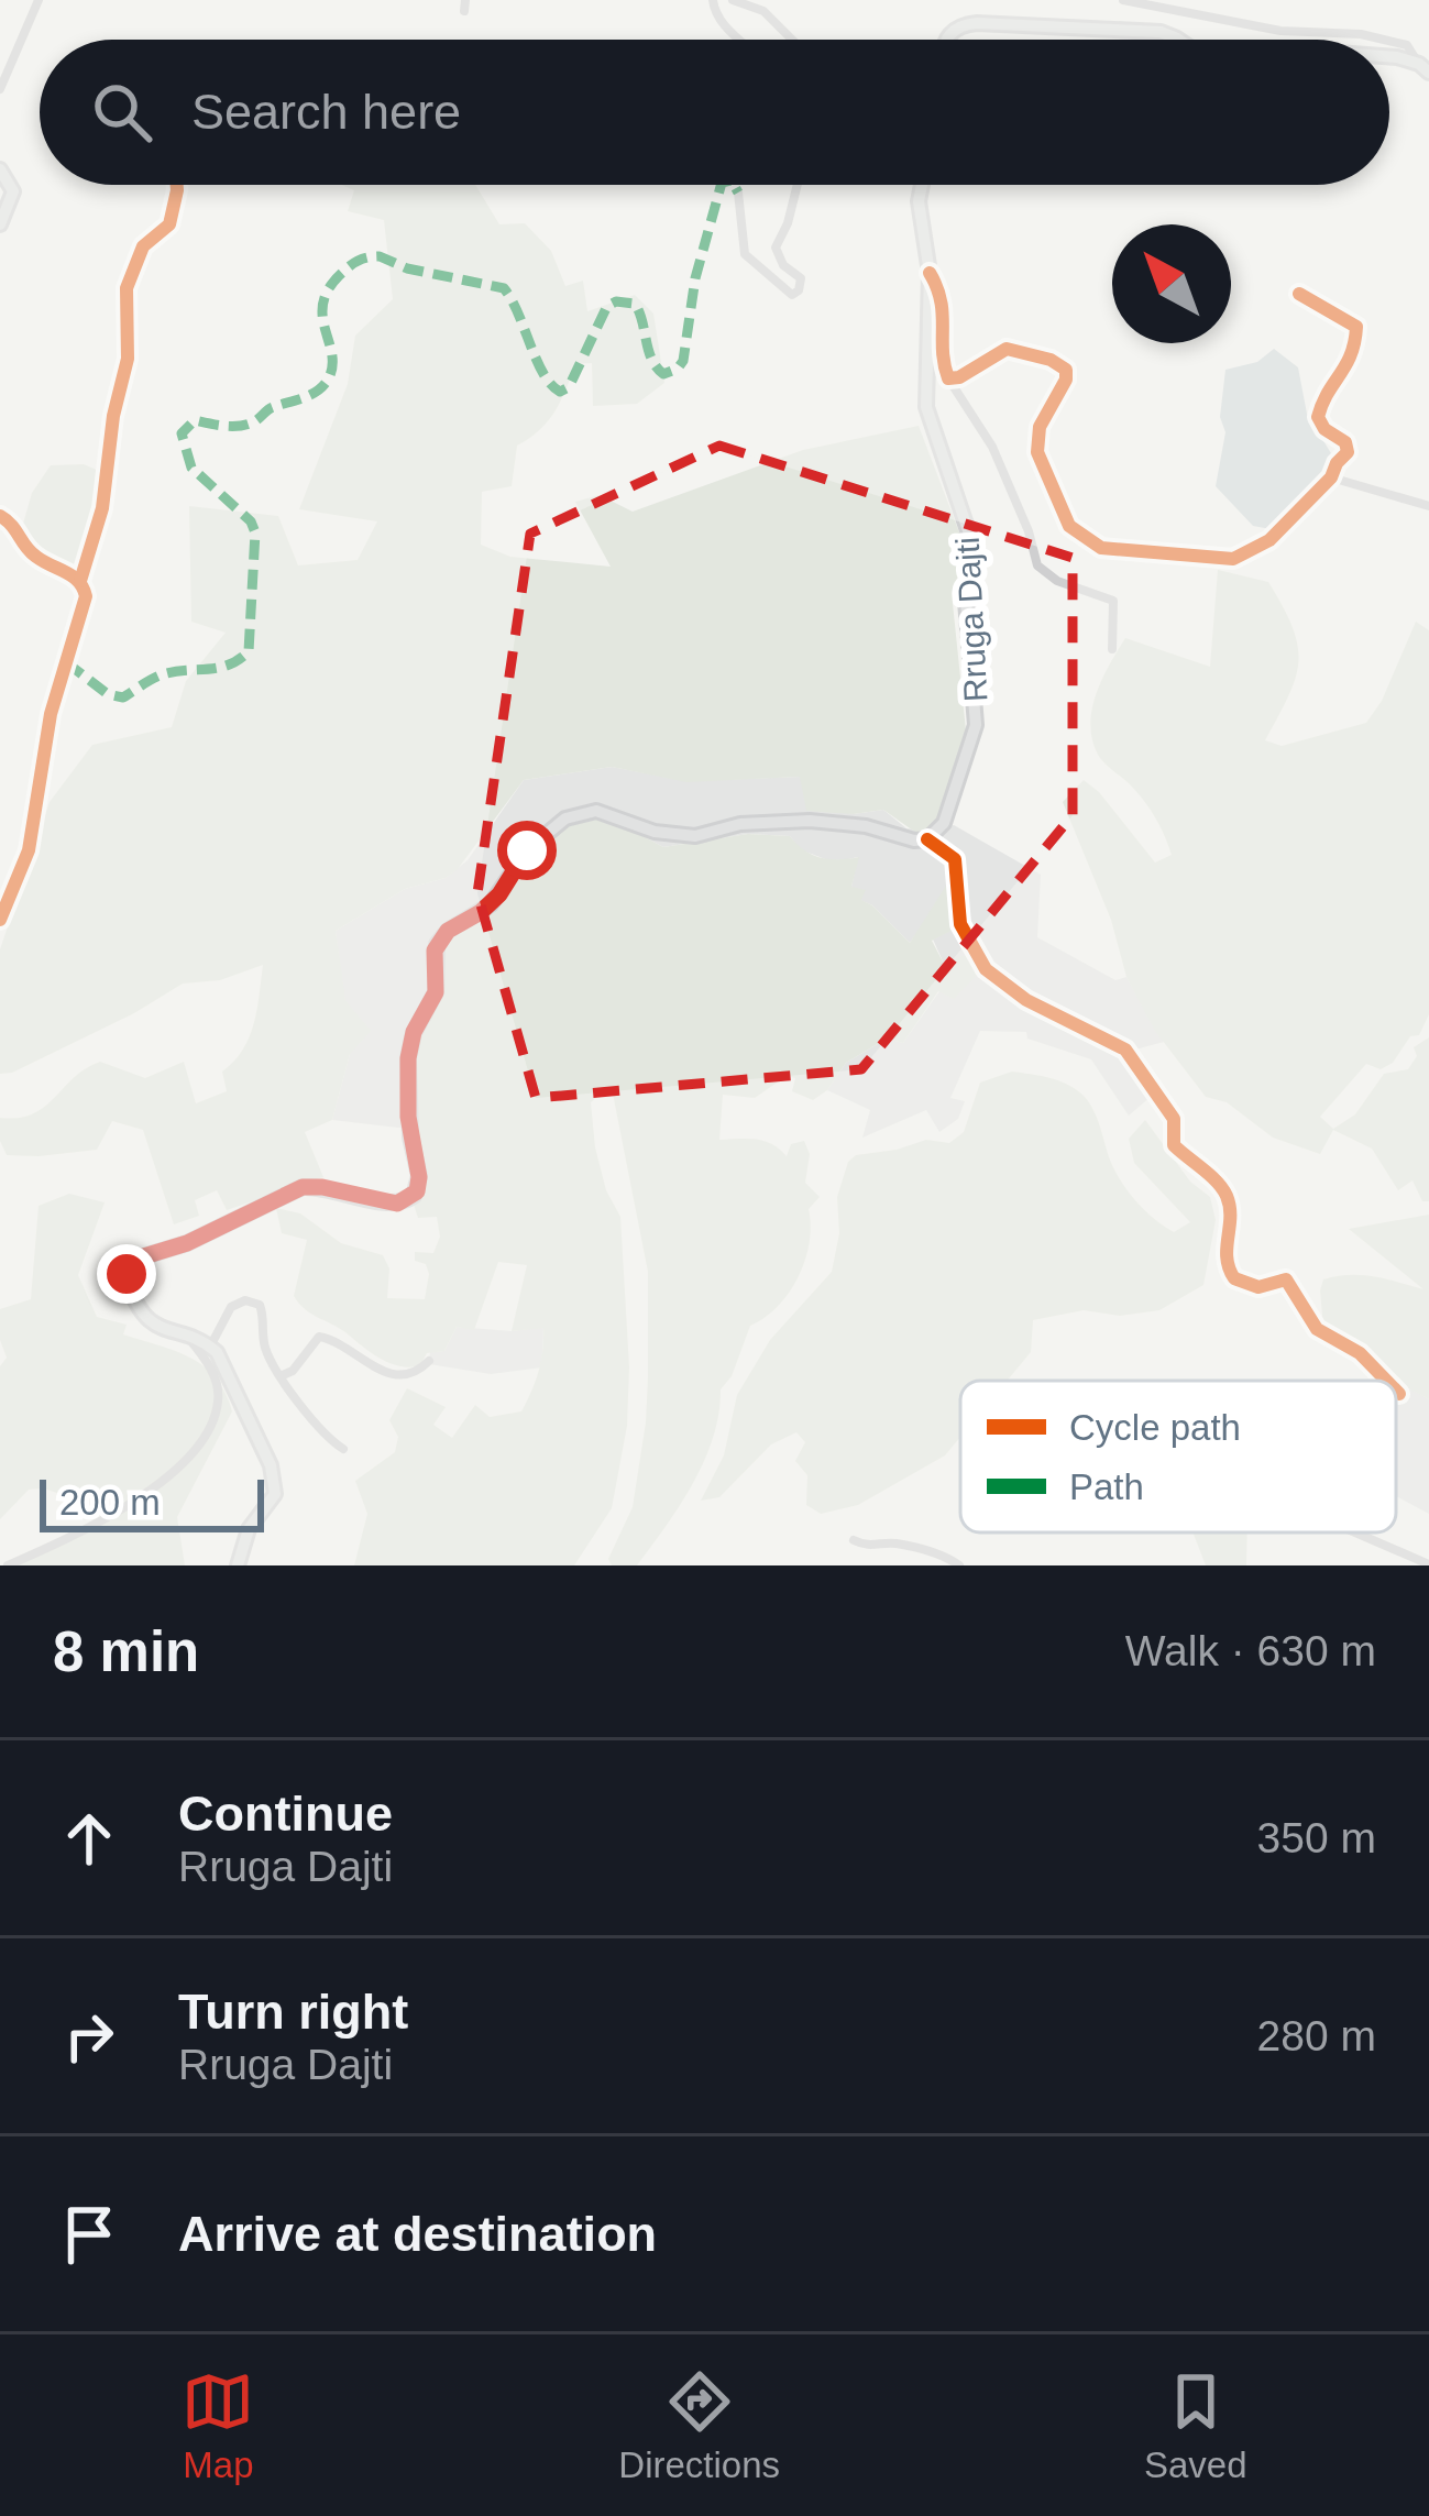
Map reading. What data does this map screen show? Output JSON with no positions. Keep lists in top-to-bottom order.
{
  "streets": {
    "main road": ["Rruga Dajti"]
  },
  "legend": ["Cycle path", "Path"],
  "scale_bar": "200 m",
  "north": "top left",
  "page": {
    "search": "Search here",
    "scale": "200 m",
    "heading": ["8 min", "Walk · 630 m"],
    "list": [
      ["Continue", "Rruga Dajti", "350 m"],
      ["Turn right", "Rruga Dajti", "280 m"],
      "Arrive at destination"
    ],
    "nav": ["Map", "Directions", "Saved"]
  }
}
